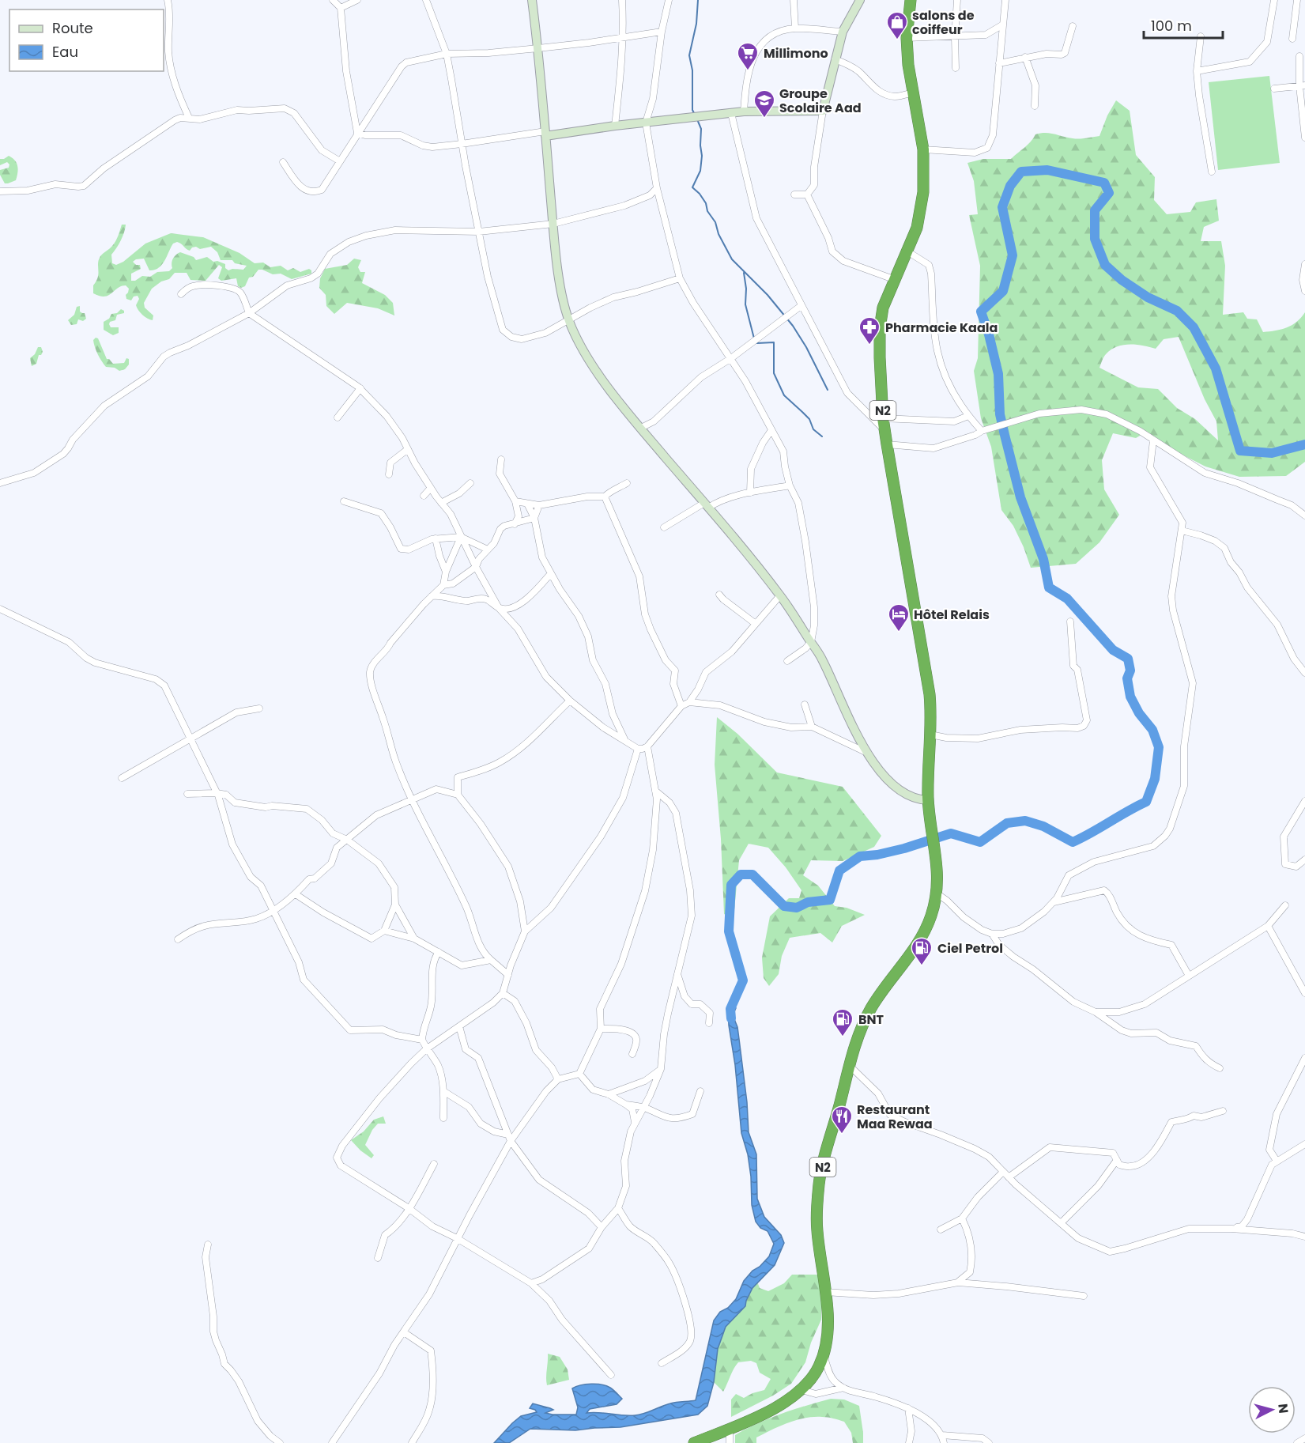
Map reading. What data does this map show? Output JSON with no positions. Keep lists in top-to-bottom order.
{
  "streets": {
    "highway": ["N2"]
  },
  "places": {
    "shop": ["salons de coiffeur"],
    "supermarket": ["Millimono"],
    "school or university": ["Groupe Scolaire Aad"],
    "pharmacy": ["Pharmacie Kaala"],
    "hotel": ["Hôtel Relais"],
    "fuel station": ["Ciel Petrol", "BNT"],
    "restaurant": ["Restaurant Maa Rewaa"]
  },
  "legend": ["Route", "Eau"],
  "scale_bar": "100 m",
  "north": "right"
}
